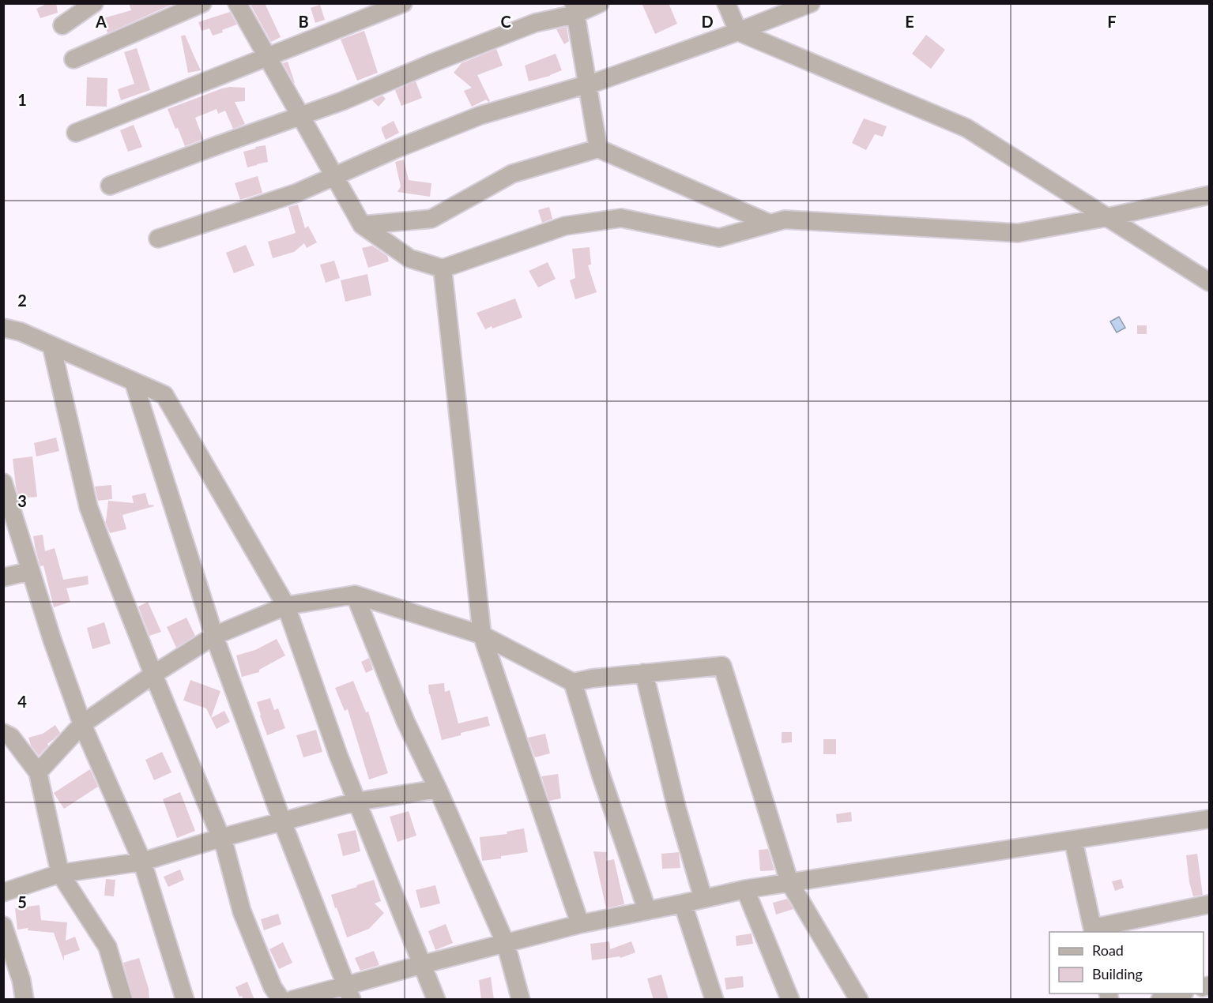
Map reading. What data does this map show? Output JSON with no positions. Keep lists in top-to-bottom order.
{
  "legend": ["Road", "Building"],
  "grid": {
    "columns": [
      "A",
      "B",
      "C",
      "D",
      "E",
      "F"
    ],
    "rows": [
      "1",
      "2",
      "3",
      "4",
      "5"
    ]
  }
}
